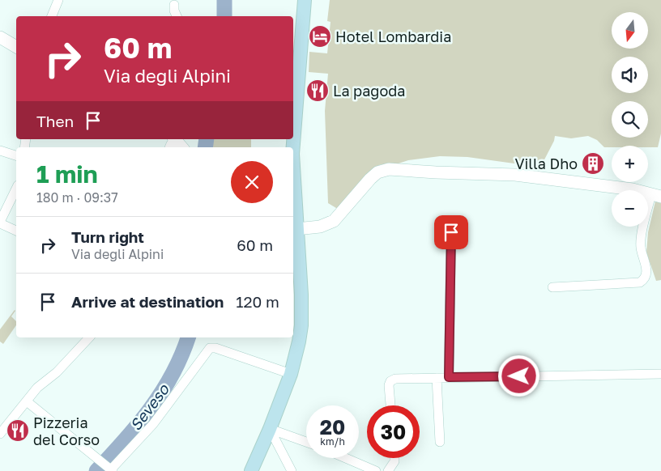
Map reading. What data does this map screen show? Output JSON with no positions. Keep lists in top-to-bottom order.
{
  "water": ["Seveso"],
  "places": {
    "hotel": ["Hotel Lombardia"],
    "restaurant": ["La pagoda", "Pizzeria del Corso"],
    "building": ["Villa Dho"]
  },
  "north": "bottom",
  "page": {
    "map_buttons": ["+", "−"],
    "turn": ["60 m", "Via degli Alpini"],
    "then": "Then",
    "heading": ["1 min", "180 m · 09:37"],
    "list": [
      {
        "name": "Turn right",
        "note": "Via degli Alpini",
        "value": "60 m"
      },
      {
        "name": "Arrive at destination",
        "value": "120 m"
      }
    ],
    "speed": "20 km/h",
    "limit": "30"
  }
}
